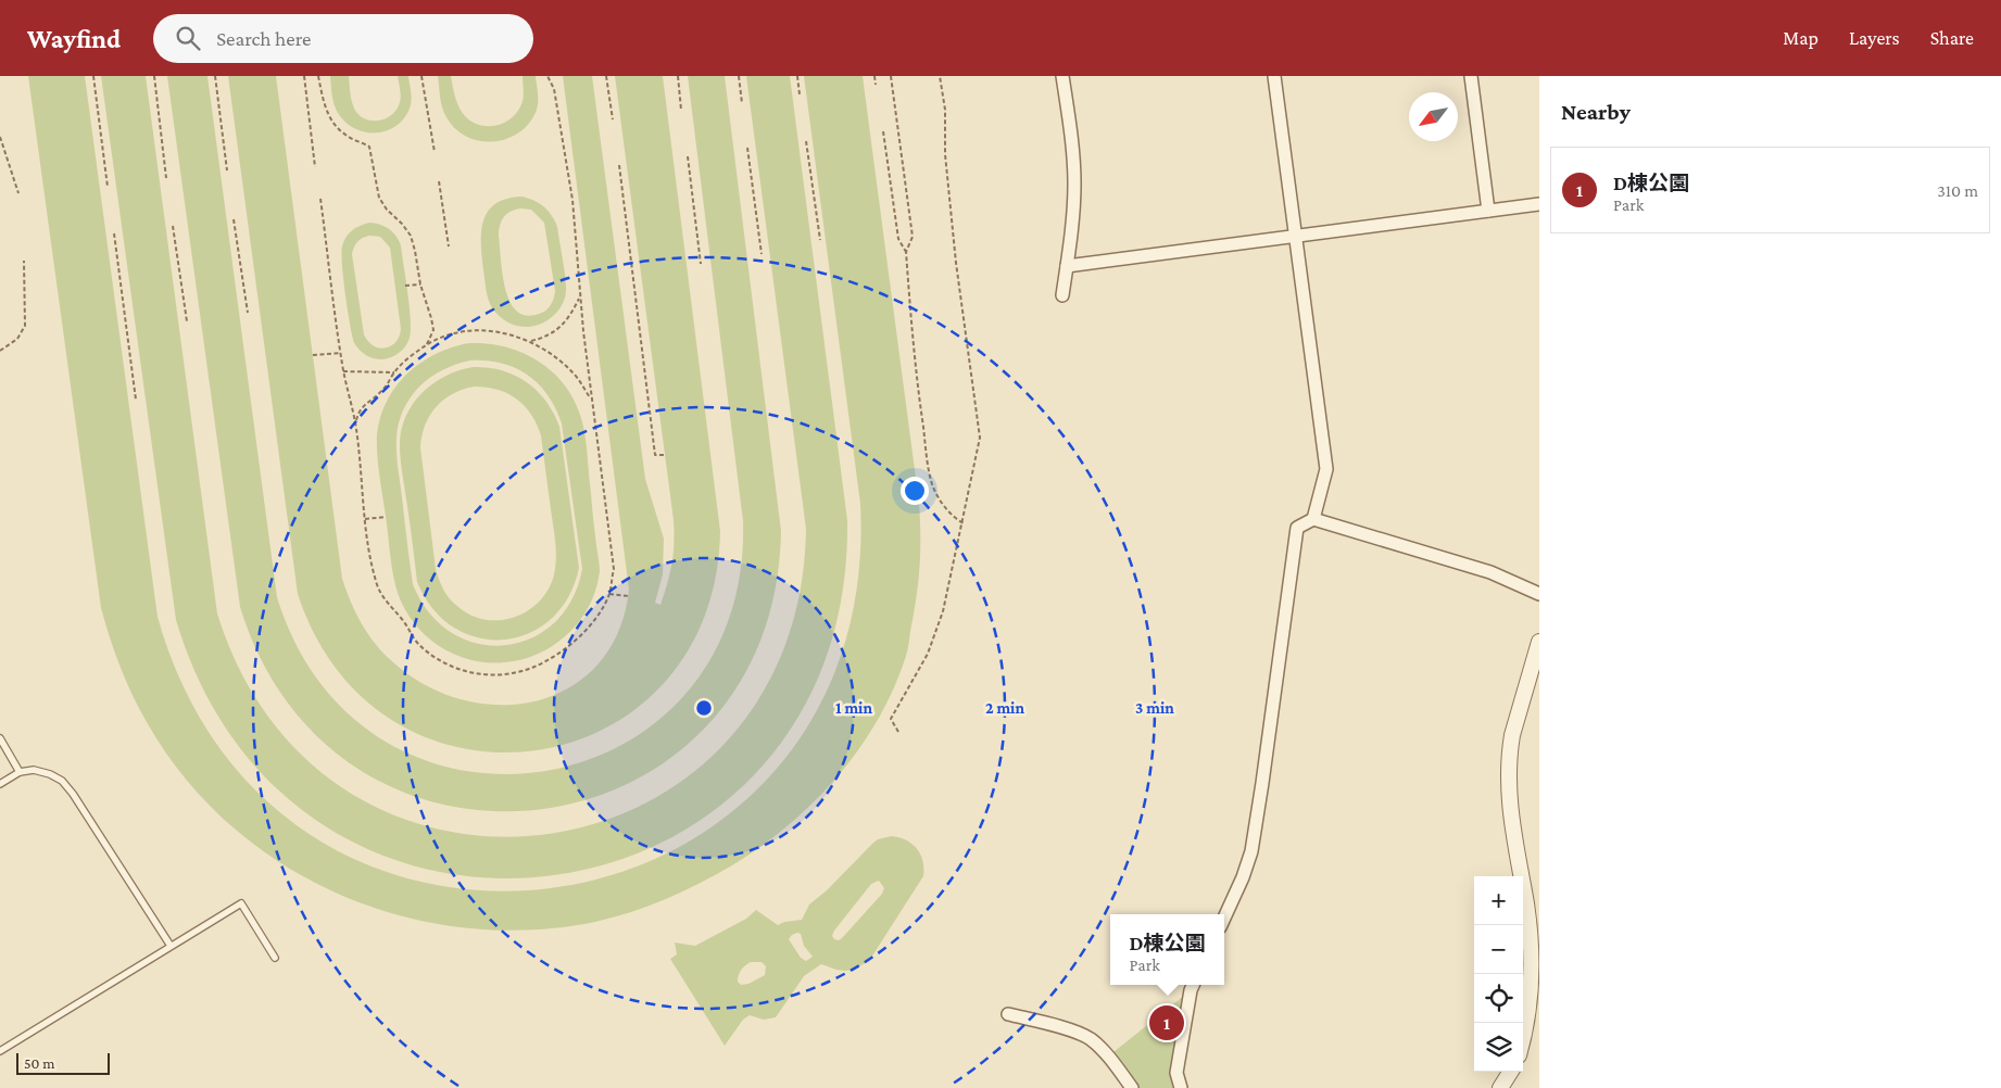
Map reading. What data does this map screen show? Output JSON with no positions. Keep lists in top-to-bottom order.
{
  "scale_bar": "50 m",
  "north": "bottom left",
  "page": {
    "header": "Wayfind",
    "search": "Search here",
    "nav": ["Map", "Layers", "Share"],
    "heading": "Nearby",
    "list": [
      {
        "mark": "1",
        "name": "D棟公園",
        "note": "Park",
        "value": "310 m"
      }
    ],
    "map_buttons": ["+", "−"],
    "popup": ["D棟公園", "Park"],
    "pins": "1",
    "scale": "50 m"
  },
  "rings": ["1 min", "2 min", "3 min"]
}
